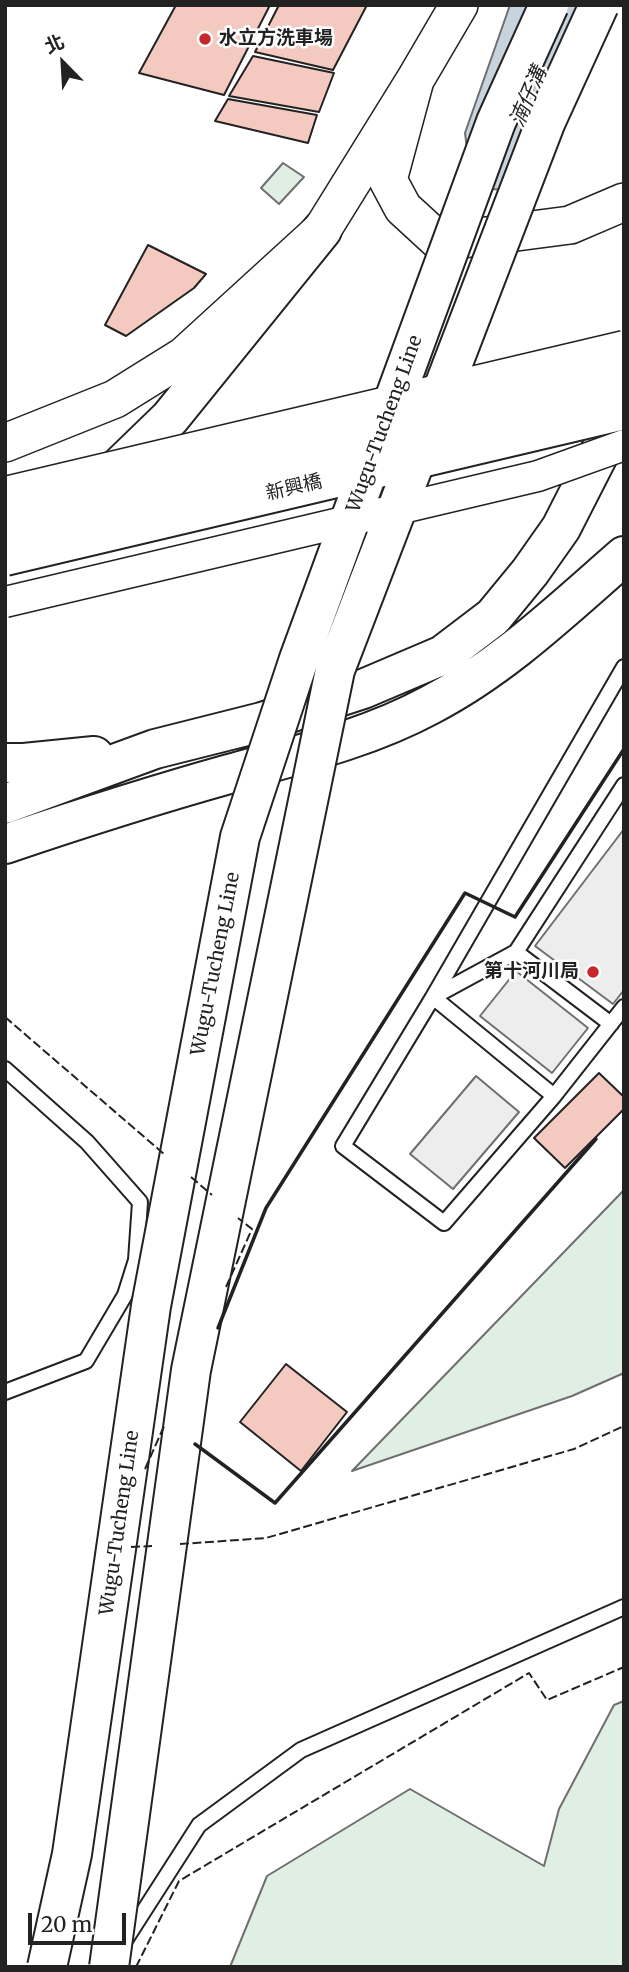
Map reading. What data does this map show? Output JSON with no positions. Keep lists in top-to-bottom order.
{
  "streets": {
    "main road": ["Wugu-Tucheng Line", "新興橋"]
  },
  "water": ["湳仔溝"],
  "places": ["水立方洗車場", "第十河川局"],
  "scale_bar": "20 m",
  "north": "top left"
}
